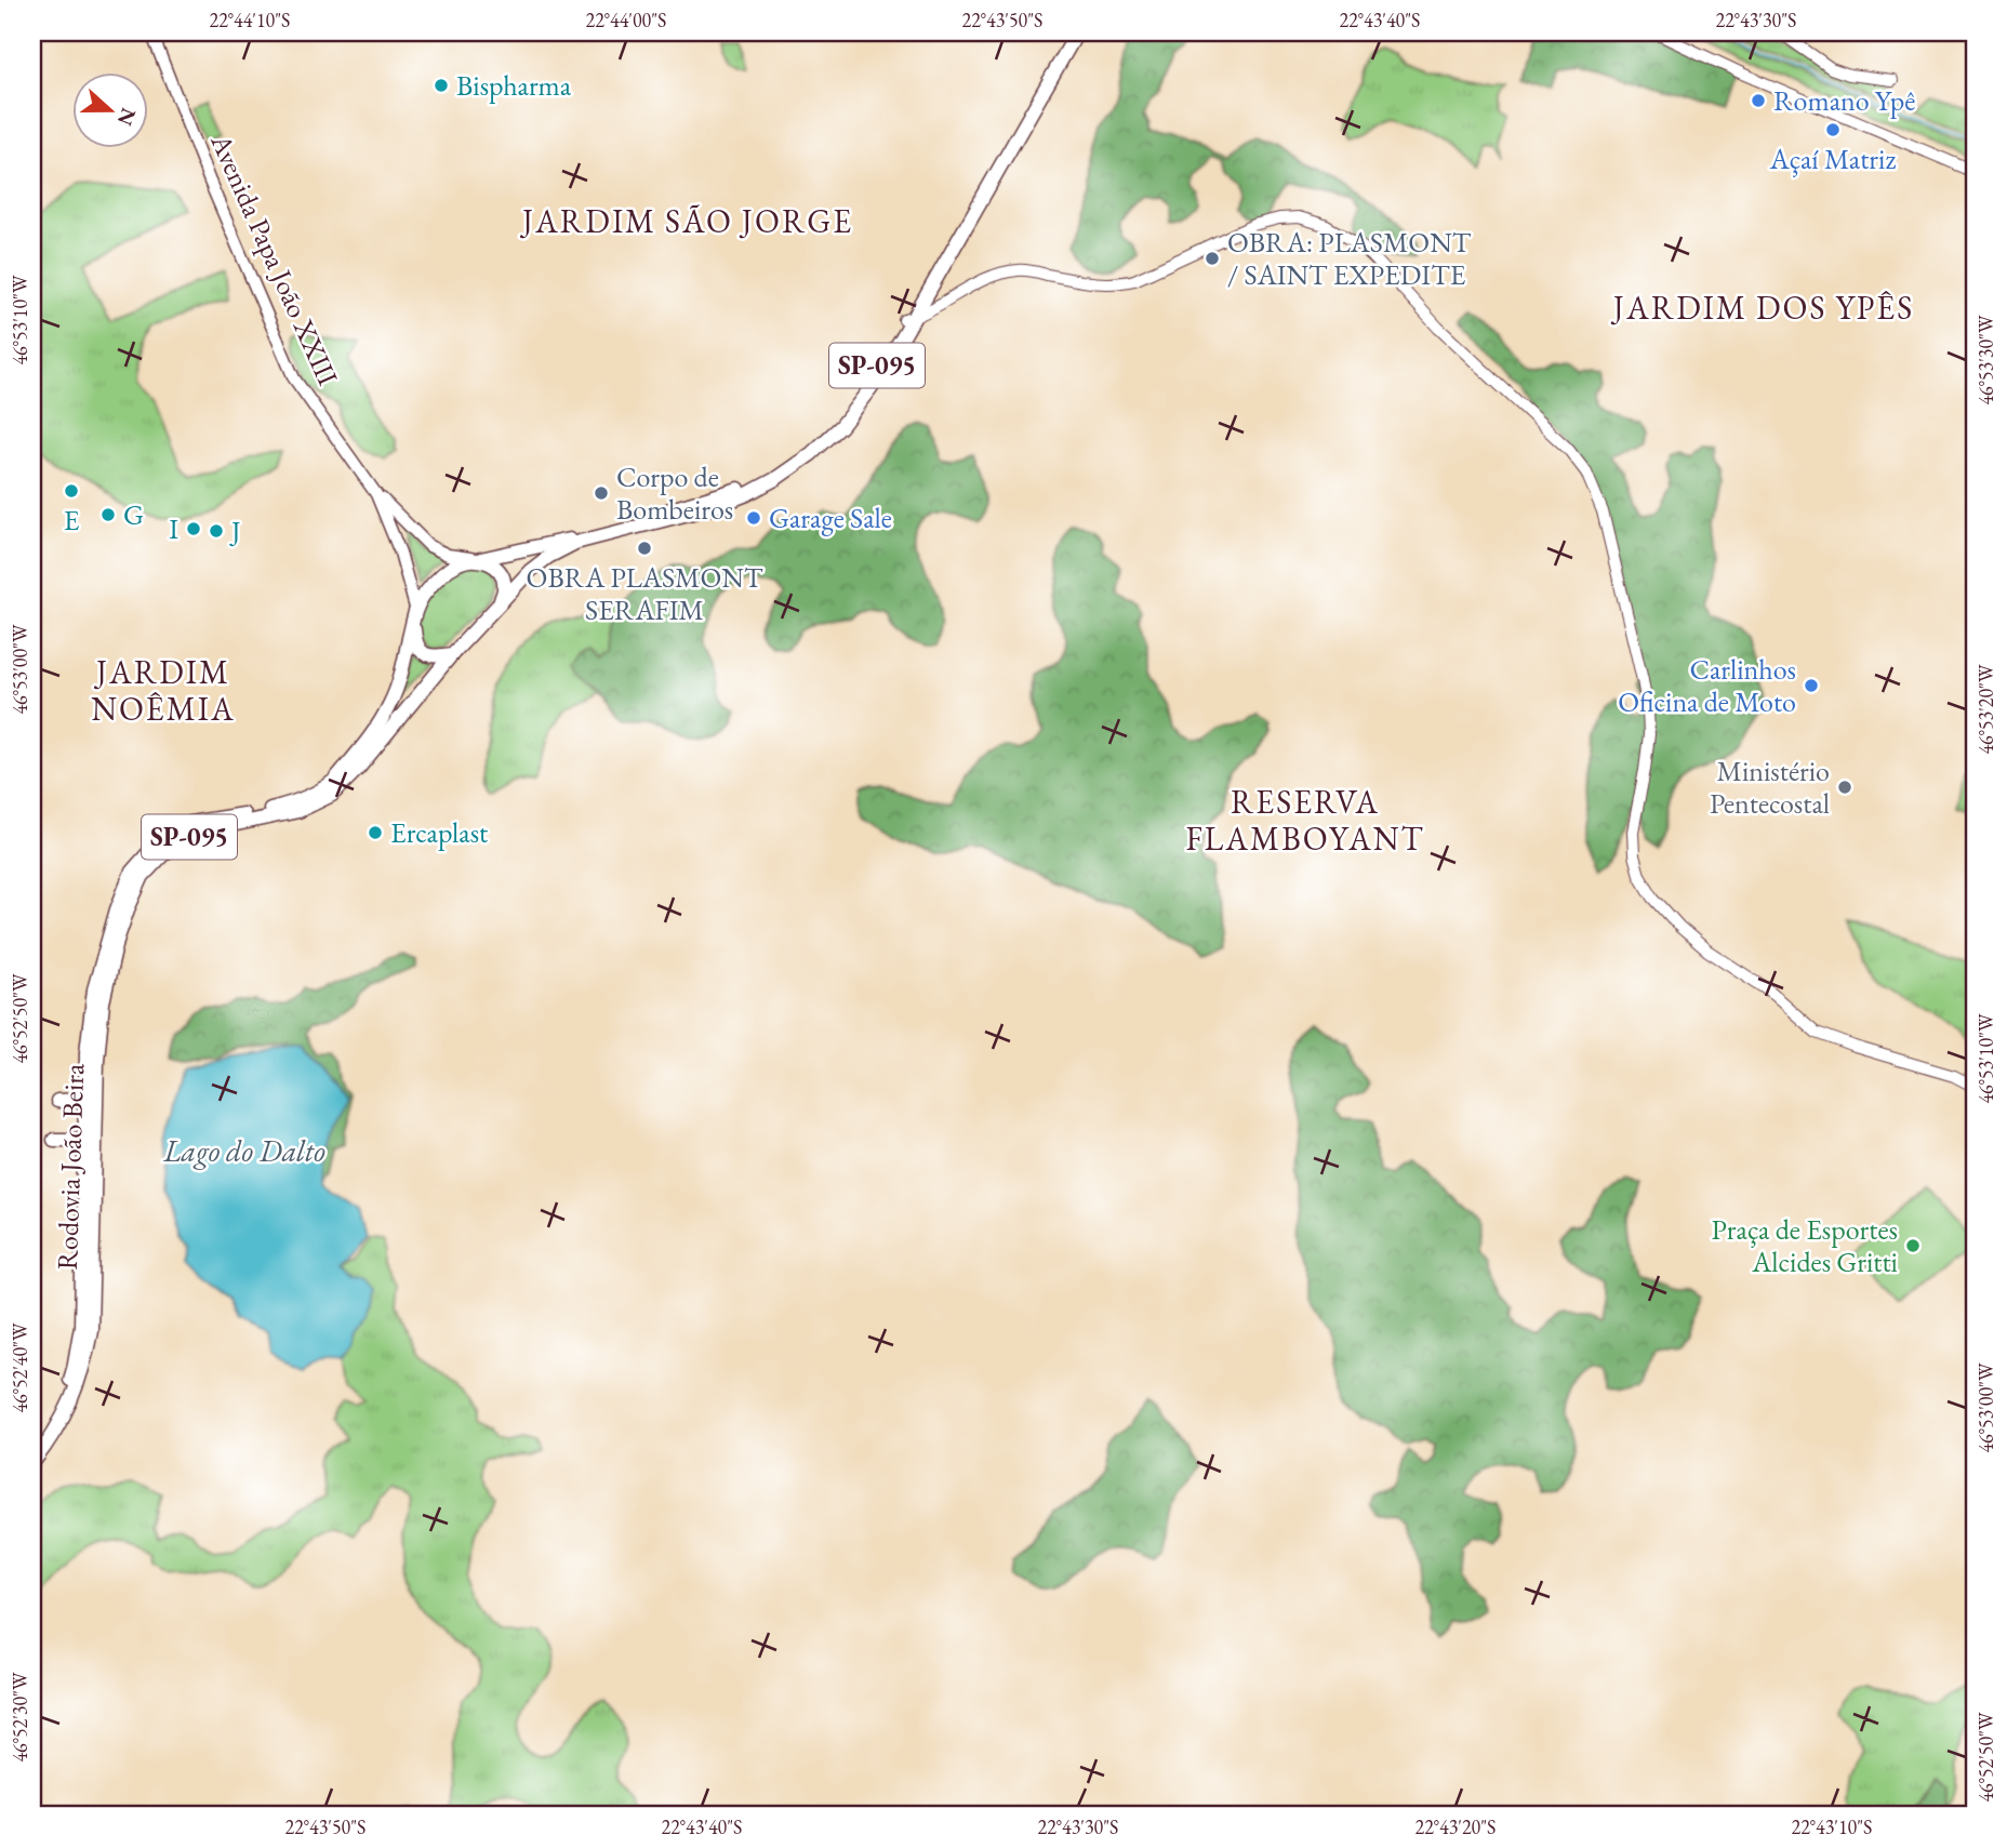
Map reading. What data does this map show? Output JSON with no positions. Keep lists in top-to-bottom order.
{
  "streets": {
    "main road": ["Avenida Papa João XXIII", "SP-095", "Rodovia João Beira"]
  },
  "crossings": [
    ["Avenida Papa João XXIII", "SP-095"],
    ["Avenida Papa João XXIII", "Rodovia João Beira"],
    ["SP-095", "Rodovia João Beira"]
  ],
  "districts": [
    "JARDIM SÃO JORGE",
    "JARDIM DOS YPÊS",
    "JARDIM NOÊMIA",
    "RESERVA FLAMBOYANT"
  ],
  "water": ["Lago do Dalto"],
  "places": [
    "Bispharma",
    "Romano Ypê",
    "Açaí Matriz",
    "OBRA: PLASMONT / SAINT EXPEDITE",
    "E",
    "Corpo de Bombeiros",
    "G",
    "Garage Sale",
    "I",
    "J",
    "OBRA PLASMONT SERAFIM",
    "Carlinhos Oficina de Moto",
    "Ministério Pentecostal",
    "Ercaplast",
    "Praça de Esportes Alcides Gritti"
  ],
  "north": "right",
  "coordinates": [
    "22°44'10\"S",
    "22°44'00\"S",
    "22°43'50\"S",
    "22°43'40\"S",
    "22°43'30\"S",
    "46°53'10\"W",
    "46°53'30\"W",
    "46°53'00\"W",
    "46°53'20\"W",
    "46°52'50\"W",
    "46°52'40\"W",
    "46°52'30\"W",
    "22°43'20\"S",
    "22°43'10\"S"
  ]
}
